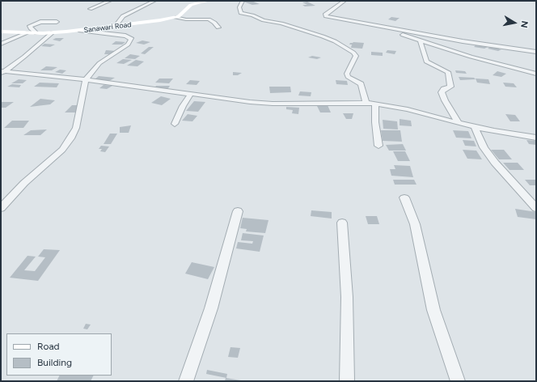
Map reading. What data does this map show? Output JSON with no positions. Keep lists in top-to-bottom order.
{
  "streets": {
    "street": ["Sanawari Road"]
  },
  "legend": ["Road", "Building"],
  "north": "right"
}
